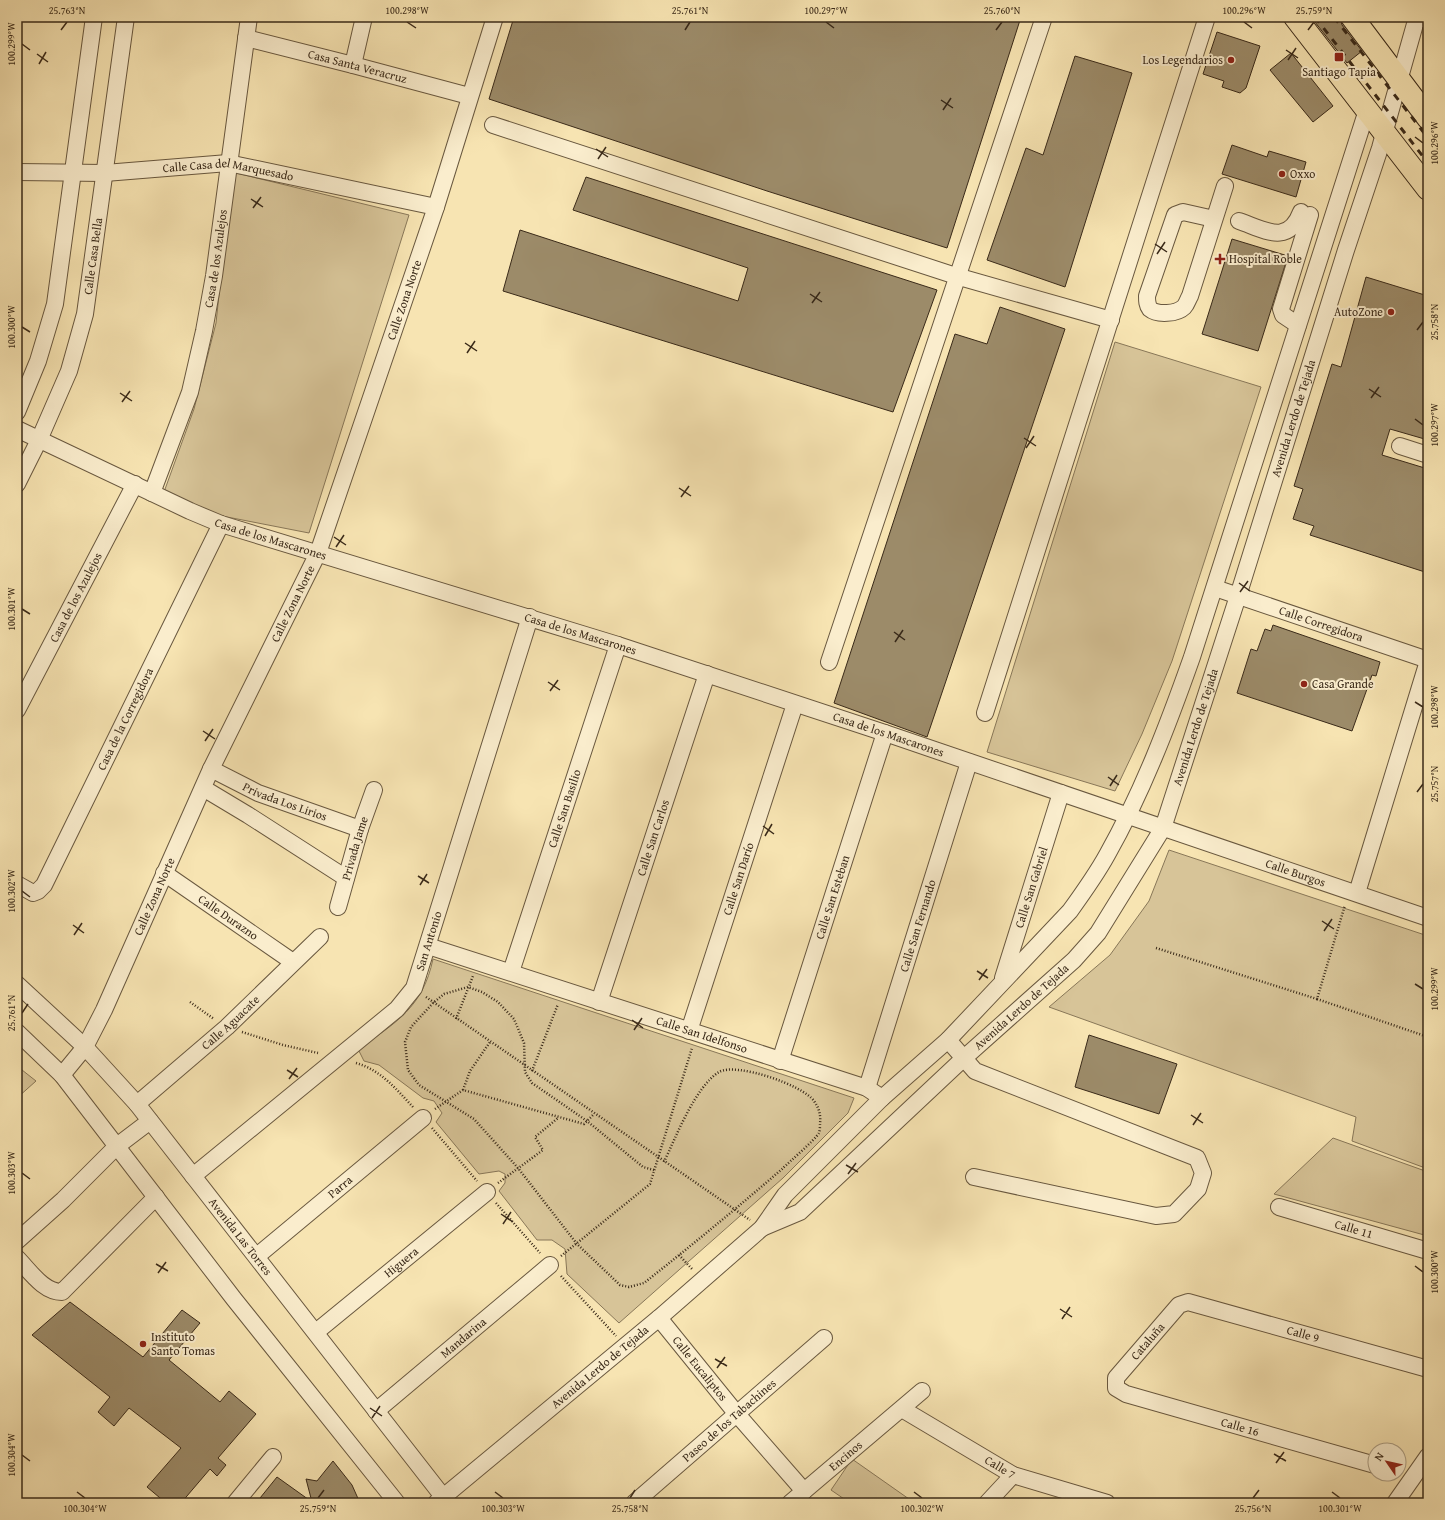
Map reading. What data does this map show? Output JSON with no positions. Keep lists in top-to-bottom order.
{
  "streets": {
    "street": [
      "Casa Santa Veracruz",
      "Calle Casa del Marquesado",
      "Calle Casa Bella",
      "Casa de los Azulejos",
      "Calle Zona Norte",
      "Avenida Lerdo de Tejada",
      "Casa de los Mascarones",
      "Calle Corregidora",
      "Casa de la Corregidora",
      "Privada Los Lirios",
      "Calle San Basilio",
      "Calle San Carlos",
      "Privada Jame",
      "Calle Burgos",
      "Calle San Darío",
      "Calle San Gabriel",
      "Calle San Esteban",
      "Calle Durazno",
      "Calle San Fernando",
      "San Antonio",
      "Calle Aguacate",
      "Calle San Idelfonso",
      "Parra",
      "Calle 11",
      "Avenida Las Torres",
      "Higuera",
      "Calle 9",
      "Mandarina",
      "Cataluña",
      "Calle Eucaliptos",
      "Paseo de los Tabachines",
      "Calle 16",
      "Encinos",
      "Calle 7"
    ]
  },
  "crossings": [
    ["Casa Santa Veracruz", "Casa de los Azulejos"],
    ["Casa Santa Veracruz", "Calle Zona Norte"],
    ["Calle Casa del Marquesado", "Calle Casa Bella"],
    ["Calle Casa del Marquesado", "Casa de los Azulejos"],
    ["Calle Casa del Marquesado", "Calle Zona Norte"],
    ["Calle Casa Bella", "Casa de los Mascarones"],
    ["Casa de los Azulejos", "Casa de los Mascarones"],
    ["Calle Zona Norte", "Casa de los Mascarones"],
    ["Calle Zona Norte", "Privada Los Lirios"],
    ["Calle Zona Norte", "Calle Durazno"],
    ["Calle Zona Norte", "Avenida Las Torres"],
    ["Avenida Lerdo de Tejada", "Casa de los Mascarones"],
    ["Avenida Lerdo de Tejada", "Calle Corregidora"],
    ["Avenida Lerdo de Tejada", "Calle Burgos"],
    ["Avenida Lerdo de Tejada", "Calle San Gabriel"],
    ["Avenida Lerdo de Tejada", "Calle San Idelfonso"],
    ["Avenida Lerdo de Tejada", "Avenida Las Torres"],
    ["Avenida Lerdo de Tejada", "Calle Eucaliptos"],
    ["Casa de los Mascarones", "Casa de la Corregidora"],
    ["Casa de los Mascarones", "Calle San Basilio"],
    ["Casa de los Mascarones", "Calle San Carlos"],
    ["Casa de los Mascarones", "Calle Burgos"],
    ["Casa de los Mascarones", "Calle San Darío"],
    ["Casa de los Mascarones", "Calle San Gabriel"],
    ["Casa de los Mascarones", "Calle San Esteban"],
    ["Casa de los Mascarones", "Calle San Fernando"],
    ["Casa de los Mascarones", "San Antonio"],
    ["Privada Los Lirios", "Privada Jame"],
    ["Calle San Basilio", "Calle San Idelfonso"],
    ["Calle San Carlos", "Calle San Idelfonso"],
    ["Calle San Darío", "Calle San Idelfonso"],
    ["Calle San Esteban", "Calle San Idelfonso"],
    ["Calle Durazno", "Calle Aguacate"],
    ["Calle San Fernando", "Calle San Idelfonso"],
    ["San Antonio", "Calle San Idelfonso"],
    ["San Antonio", "Avenida Las Torres"],
    ["Calle Aguacate", "Avenida Las Torres"],
    ["Parra", "Avenida Las Torres"],
    ["Avenida Las Torres", "Higuera"],
    ["Avenida Las Torres", "Mandarina"],
    ["Calle 9", "Cataluña"],
    ["Cataluña", "Calle 16"],
    ["Calle Eucaliptos", "Paseo de los Tabachines"],
    ["Calle Eucaliptos", "Encinos"],
    ["Encinos", "Calle 7"]
  ],
  "places": {
    "transit": ["Santiago Tapia"],
    "other": [
      "Los Legendarios",
      "Oxxo",
      "AutoZone",
      "Casa Grande",
      "Instituto Santo Tomas"
    ],
    "health": ["Hospital Roble"]
  },
  "north": "top left",
  "coordinates": [
    "25.763°N",
    "100.298°W",
    "25.761°N",
    "100.297°W",
    "25.760°N",
    "100.296°W",
    "25.759°N",
    "100.299°W",
    "25.758°N",
    "100.300°W",
    "100.301°W",
    "25.757°N",
    "100.302°W",
    "100.303°W",
    "100.304°W",
    "25.756°N"
  ]
}
